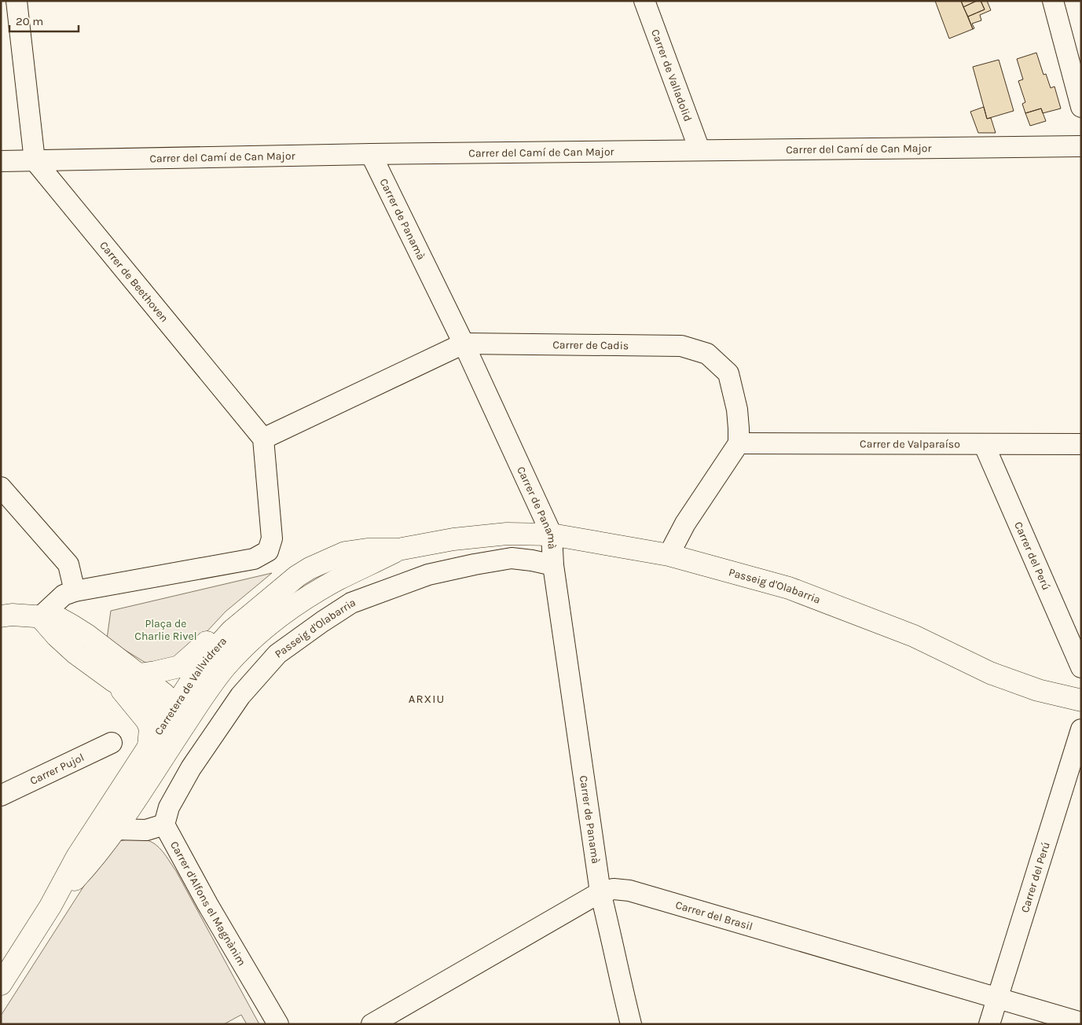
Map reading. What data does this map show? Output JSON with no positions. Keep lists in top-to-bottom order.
{
  "streets": {
    "main road": ["Passeig d'Olabarria", "Carretera de Vallvidrera"],
    "street": [
      "Carrer de Valladolid",
      "Carrer del Camí de Can Major",
      "Carrer de Panamà",
      "Carrer de Beethoven",
      "Carrer de Cadis",
      "Carrer de Valparaíso",
      "Carrer del Perú",
      "Carrer Pujol",
      "Carrer d'Alfons el Magnànim",
      "Carrer del Brasil"
    ]
  },
  "crossings": [
    ["Carrer de Valladolid", "Carrer del Camí de Can Major"],
    ["Carrer del Camí de Can Major", "Carrer de Panamà"],
    ["Carrer del Camí de Can Major", "Carrer de Beethoven"],
    ["Carrer de Panamà", "Carrer de Cadis"],
    ["Carrer de Panamà", "Passeig d'Olabarria"],
    ["Carrer de Panamà", "Carrer del Brasil"],
    ["Carrer de Beethoven", "Carrer de Cadis"],
    ["Carrer de Cadis", "Carrer de Valparaíso"],
    ["Carrer de Valparaíso", "Carrer del Perú"],
    ["Carrer del Perú", "Carrer del Brasil"],
    ["Passeig d'Olabarria", "Carretera de Vallvidrera"],
    ["Passeig d'Olabarria", "Carrer d'Alfons el Magnànim"]
  ],
  "districts": ["ARXIU"],
  "parks": ["Plaça de Charlie Rivel"],
  "scale_bar": "20 m"
}
